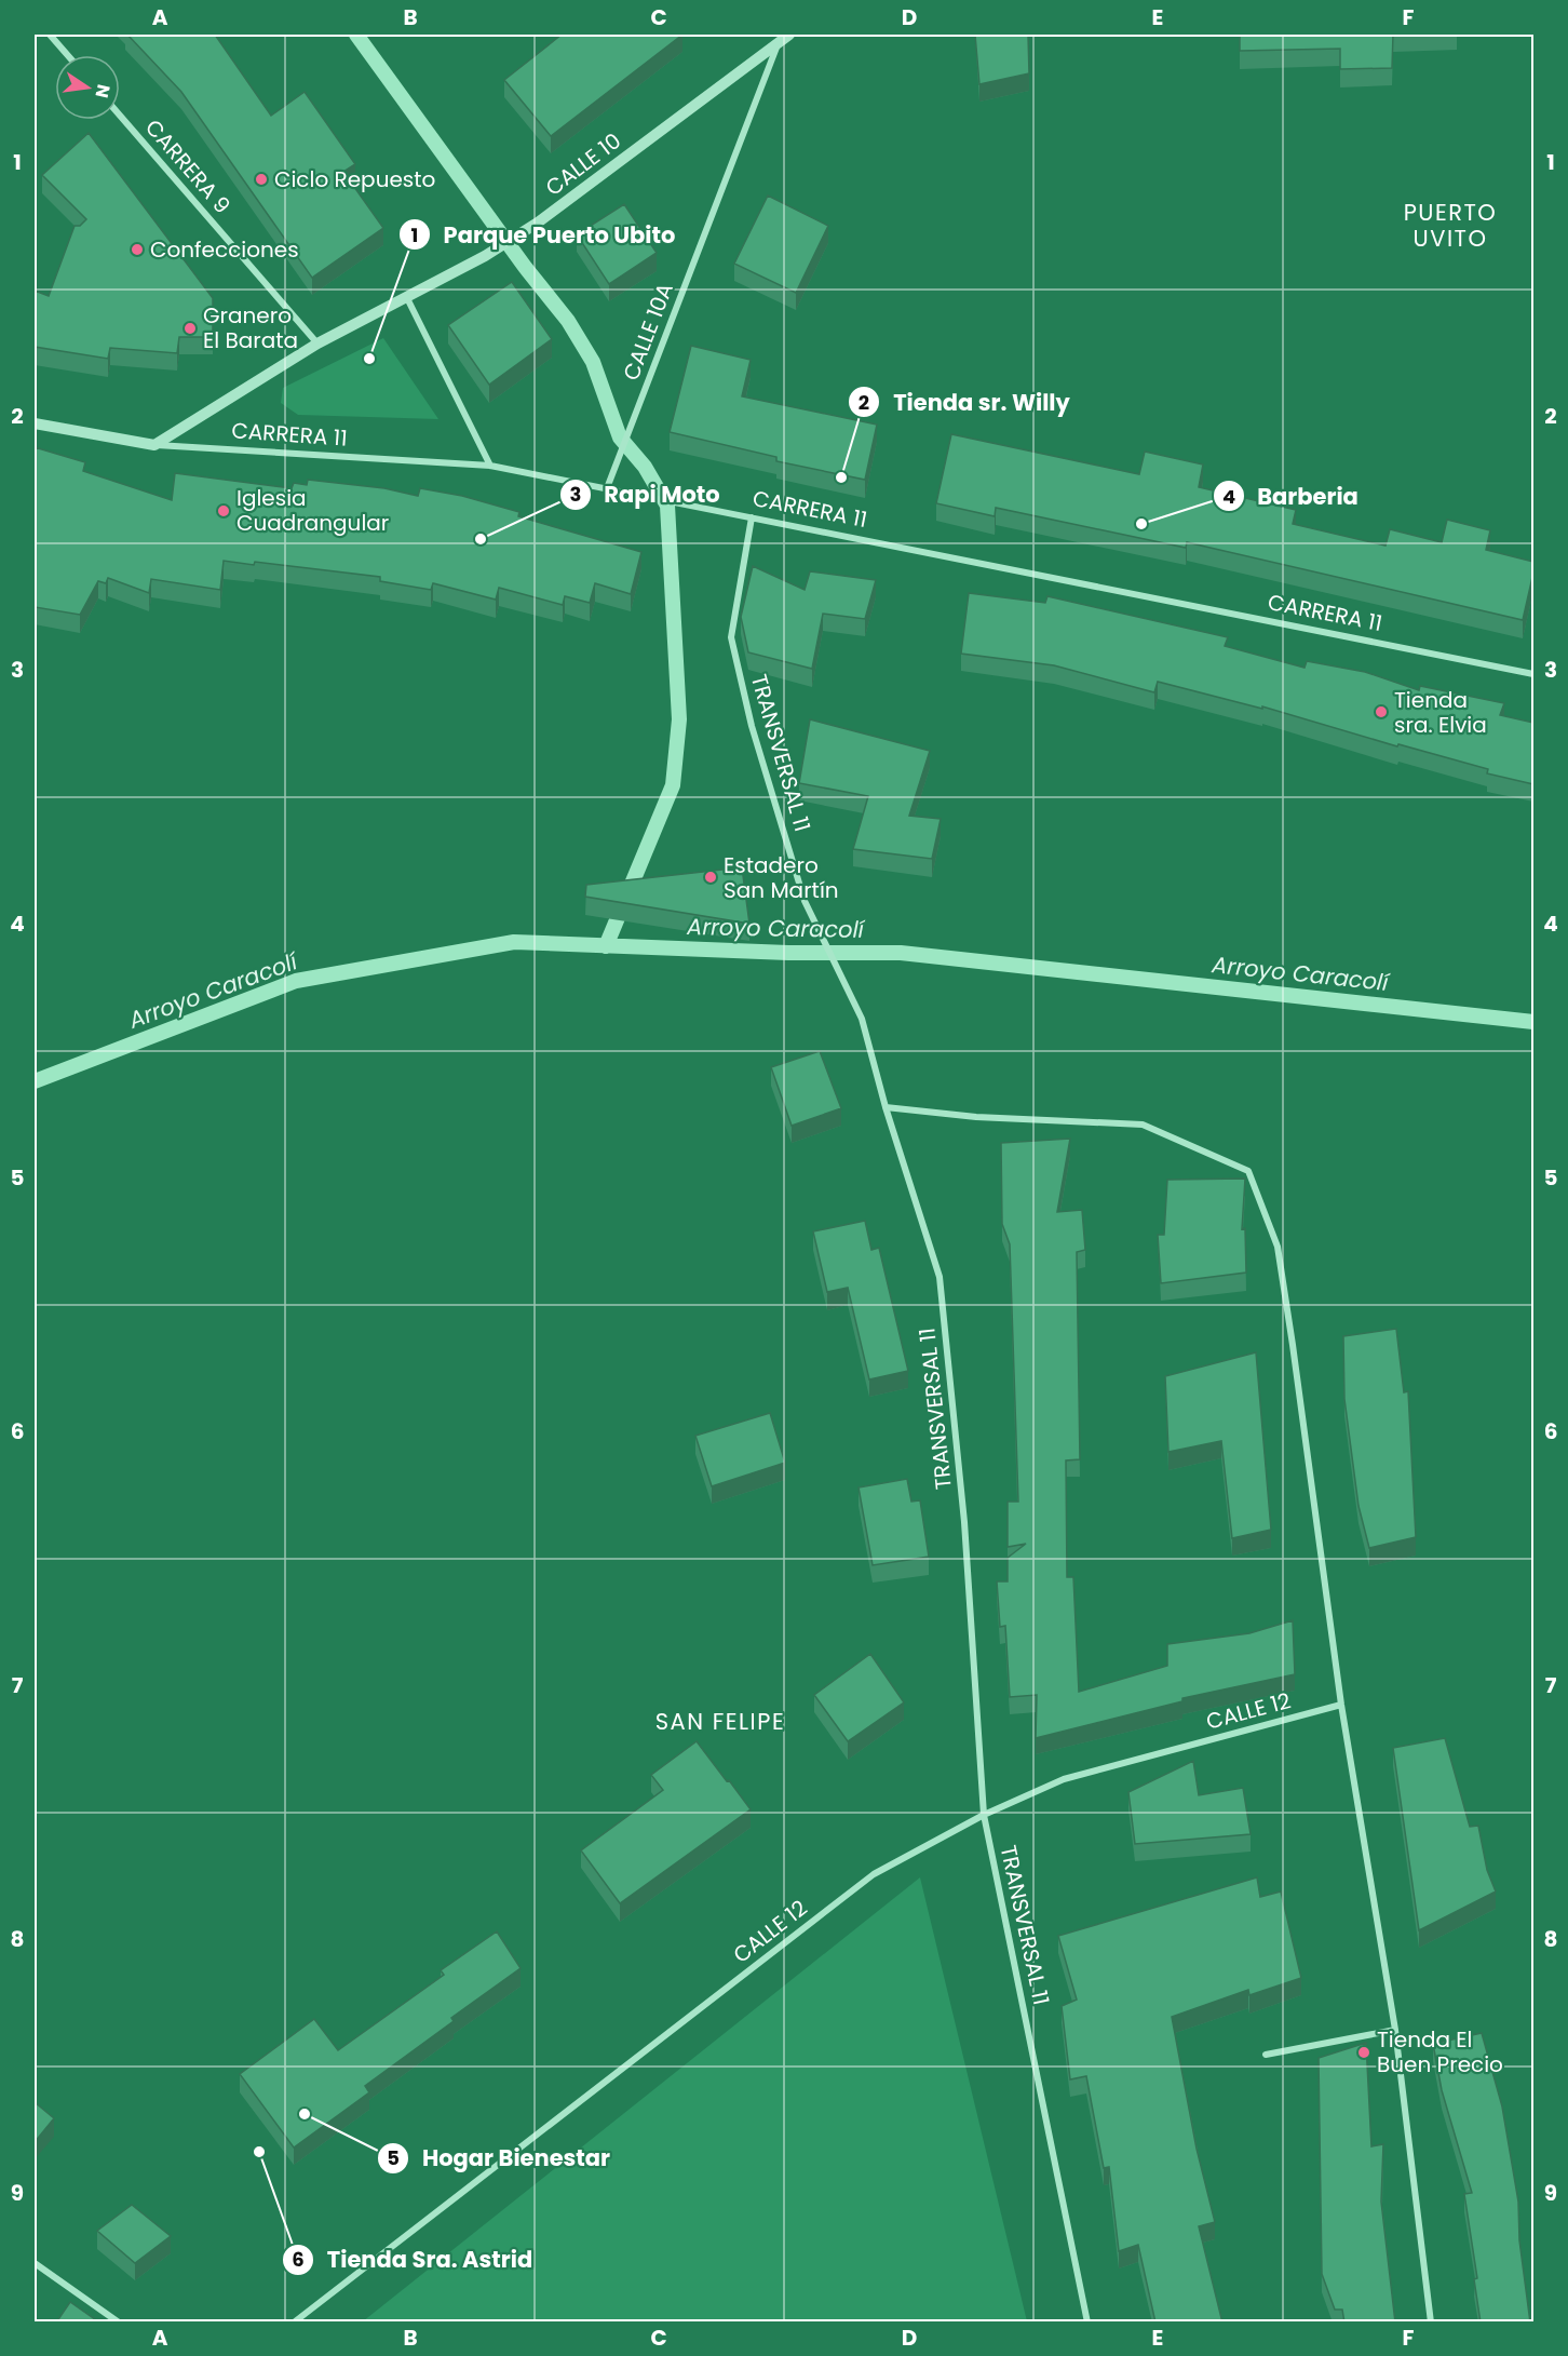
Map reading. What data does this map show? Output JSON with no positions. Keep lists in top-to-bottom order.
{
  "streets": {
    "street": [
      "CALLE 10",
      "CARRERA 9",
      "CALLE 10A",
      "CARRERA 11",
      "TRANSVERSAL 11",
      "CALLE 12"
    ]
  },
  "crossings": [
    ["CALLE 10", "CARRERA 9"],
    ["CALLE 10", "CALLE 10A"],
    ["CALLE 10", "CARRERA 11"],
    ["CALLE 10A", "CARRERA 11"],
    ["CARRERA 11", "TRANSVERSAL 11"],
    ["TRANSVERSAL 11", "CALLE 12"]
  ],
  "districts": ["PUERTO UVITO", "SAN FELIPE"],
  "water": ["Arroyo Caracolí"],
  "places": [
    "Ciclo Repuesto",
    "Confecciones",
    "Granero El Barata",
    "Parque Puerto Ubito",
    "Tienda sr. Willy",
    "Iglesia Cuadrangular",
    "Barberia",
    "Rapi Moto",
    "Tienda sra. Elvia",
    "Estadero San Martín",
    "Tienda El Buen Precio",
    "Hogar Bienestar",
    "Tienda Sra. Astrid"
  ],
  "north": "right",
  "grid": {
    "columns": [
      "A",
      "B",
      "C",
      "D",
      "E",
      "F"
    ],
    "rows": [
      "1",
      "2",
      "3",
      "4",
      "5",
      "6",
      "7",
      "8",
      "9"
    ]
  }
}
